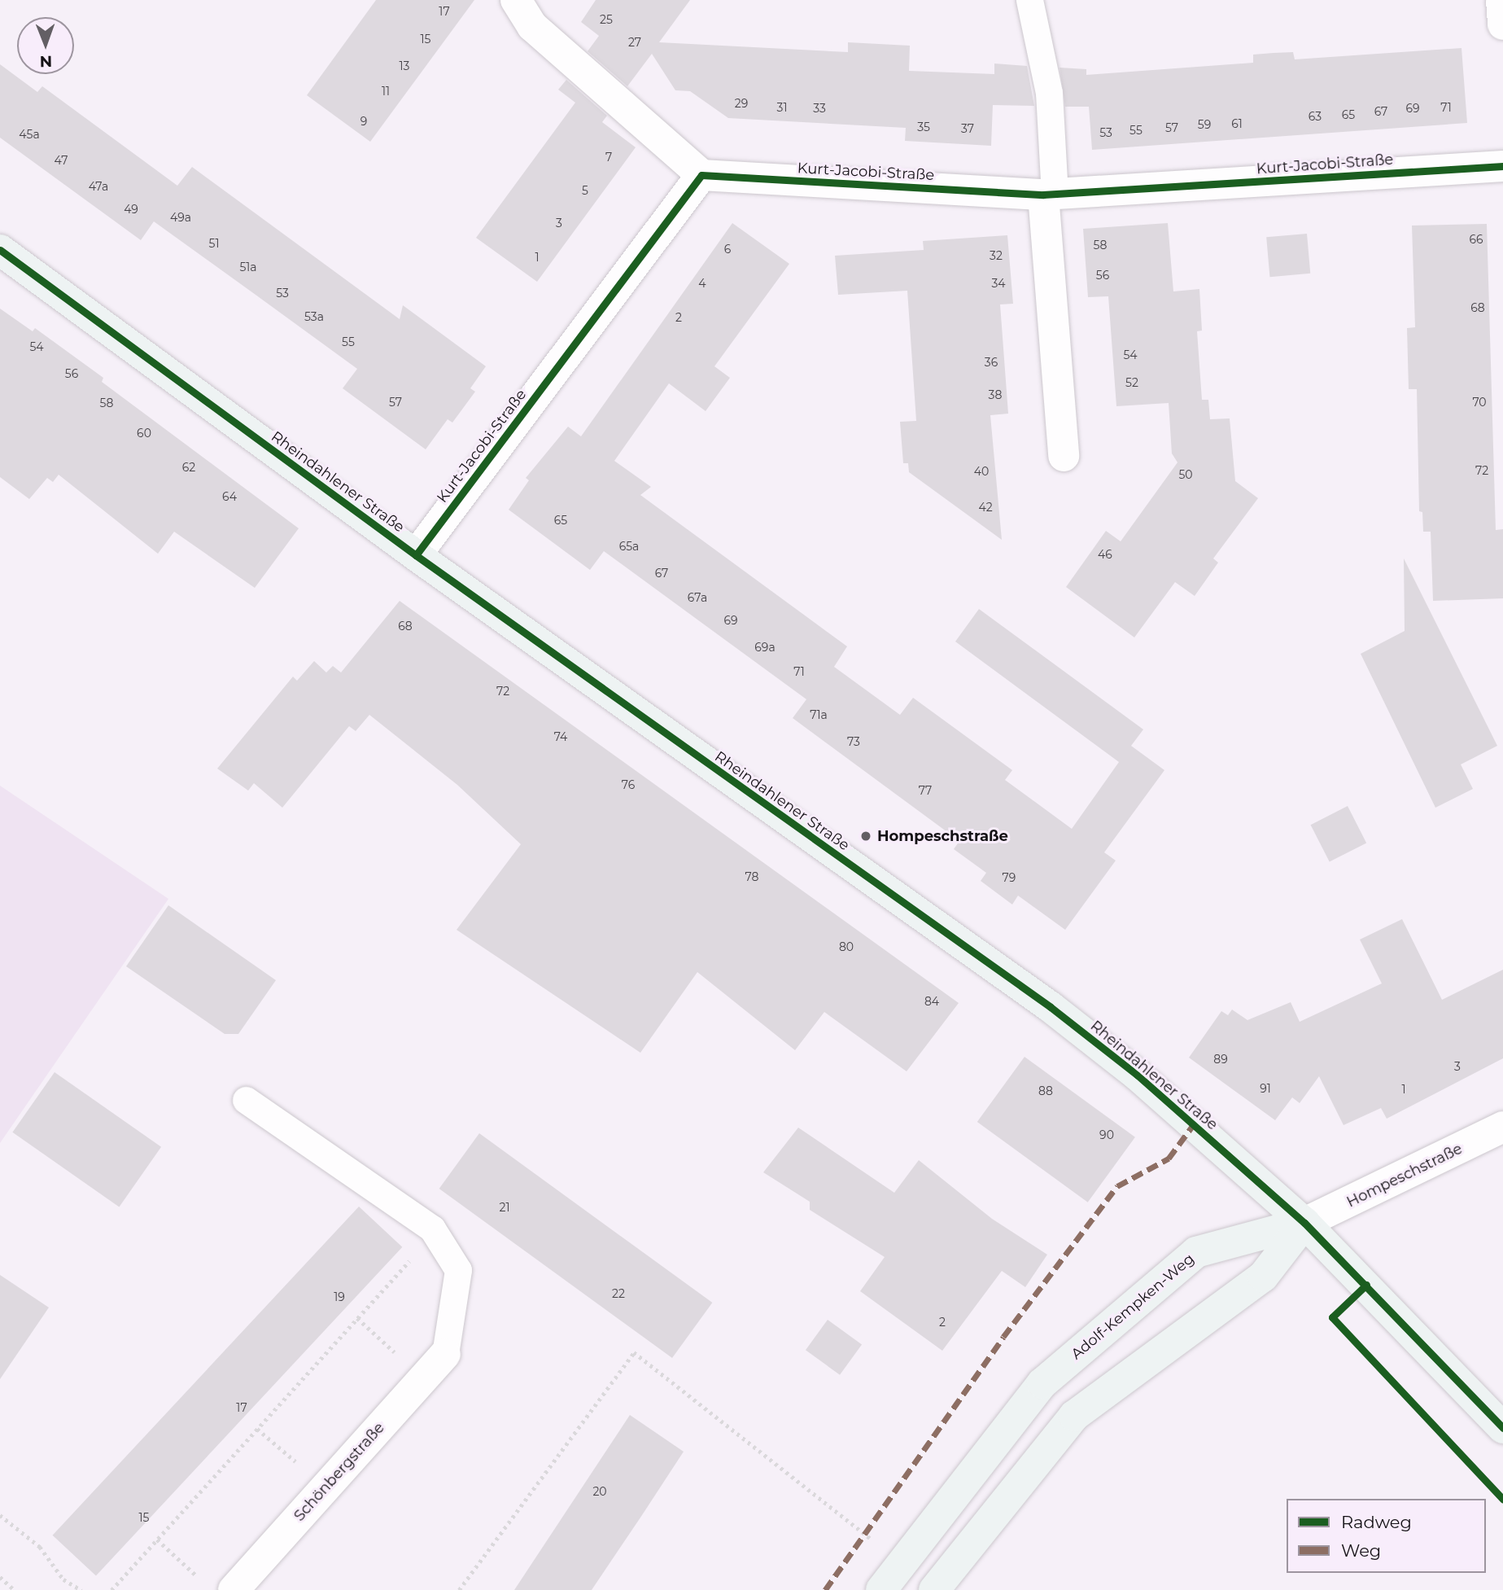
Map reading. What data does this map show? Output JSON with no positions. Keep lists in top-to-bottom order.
{
  "streets": {
    "main road": ["Rheindahlener Straße", "Adolf-Kempken-Weg"],
    "street": ["Kurt-Jacobi-Straße", "Hompeschstraße", "Schönbergstraße"]
  },
  "crossings": [
    ["Kurt-Jacobi-Straße", "Rheindahlener Straße"],
    ["Rheindahlener Straße", "Hompeschstraße"],
    ["Rheindahlener Straße", "Adolf-Kempken-Weg"],
    ["Hompeschstraße", "Adolf-Kempken-Weg"]
  ],
  "places": ["Hompeschstraße"],
  "house_numbers": [
    "17",
    "25",
    "15",
    "27",
    "13",
    "11",
    "29",
    "31",
    "71",
    "33",
    "69",
    "67",
    "65",
    "63",
    "9",
    "61",
    "59",
    "35",
    "57",
    "37",
    "55",
    "53",
    "45a",
    "7",
    "47",
    "47a",
    "5",
    "49",
    "49a",
    "3",
    "66",
    "51",
    "58",
    "6",
    "32",
    "1",
    "51a",
    "56",
    "4",
    "34",
    "53",
    "68",
    "53a",
    "2",
    "55",
    "54",
    "54",
    "36",
    "56",
    "52",
    "38",
    "57",
    "70",
    "58",
    "60",
    "62",
    "72",
    "40",
    "50",
    "64",
    "42",
    "65",
    "65a",
    "46",
    "67",
    "67a",
    "69",
    "68",
    "69a",
    "71",
    "72",
    "71a",
    "74",
    "73",
    "76",
    "77",
    "78",
    "79",
    "80",
    "84",
    "89",
    "3",
    "91",
    "1",
    "88",
    "90",
    "21",
    "22",
    "19",
    "2",
    "17",
    "20",
    "15"
  ],
  "legend": ["Radweg", "Weg"],
  "north": "bottom"
}
